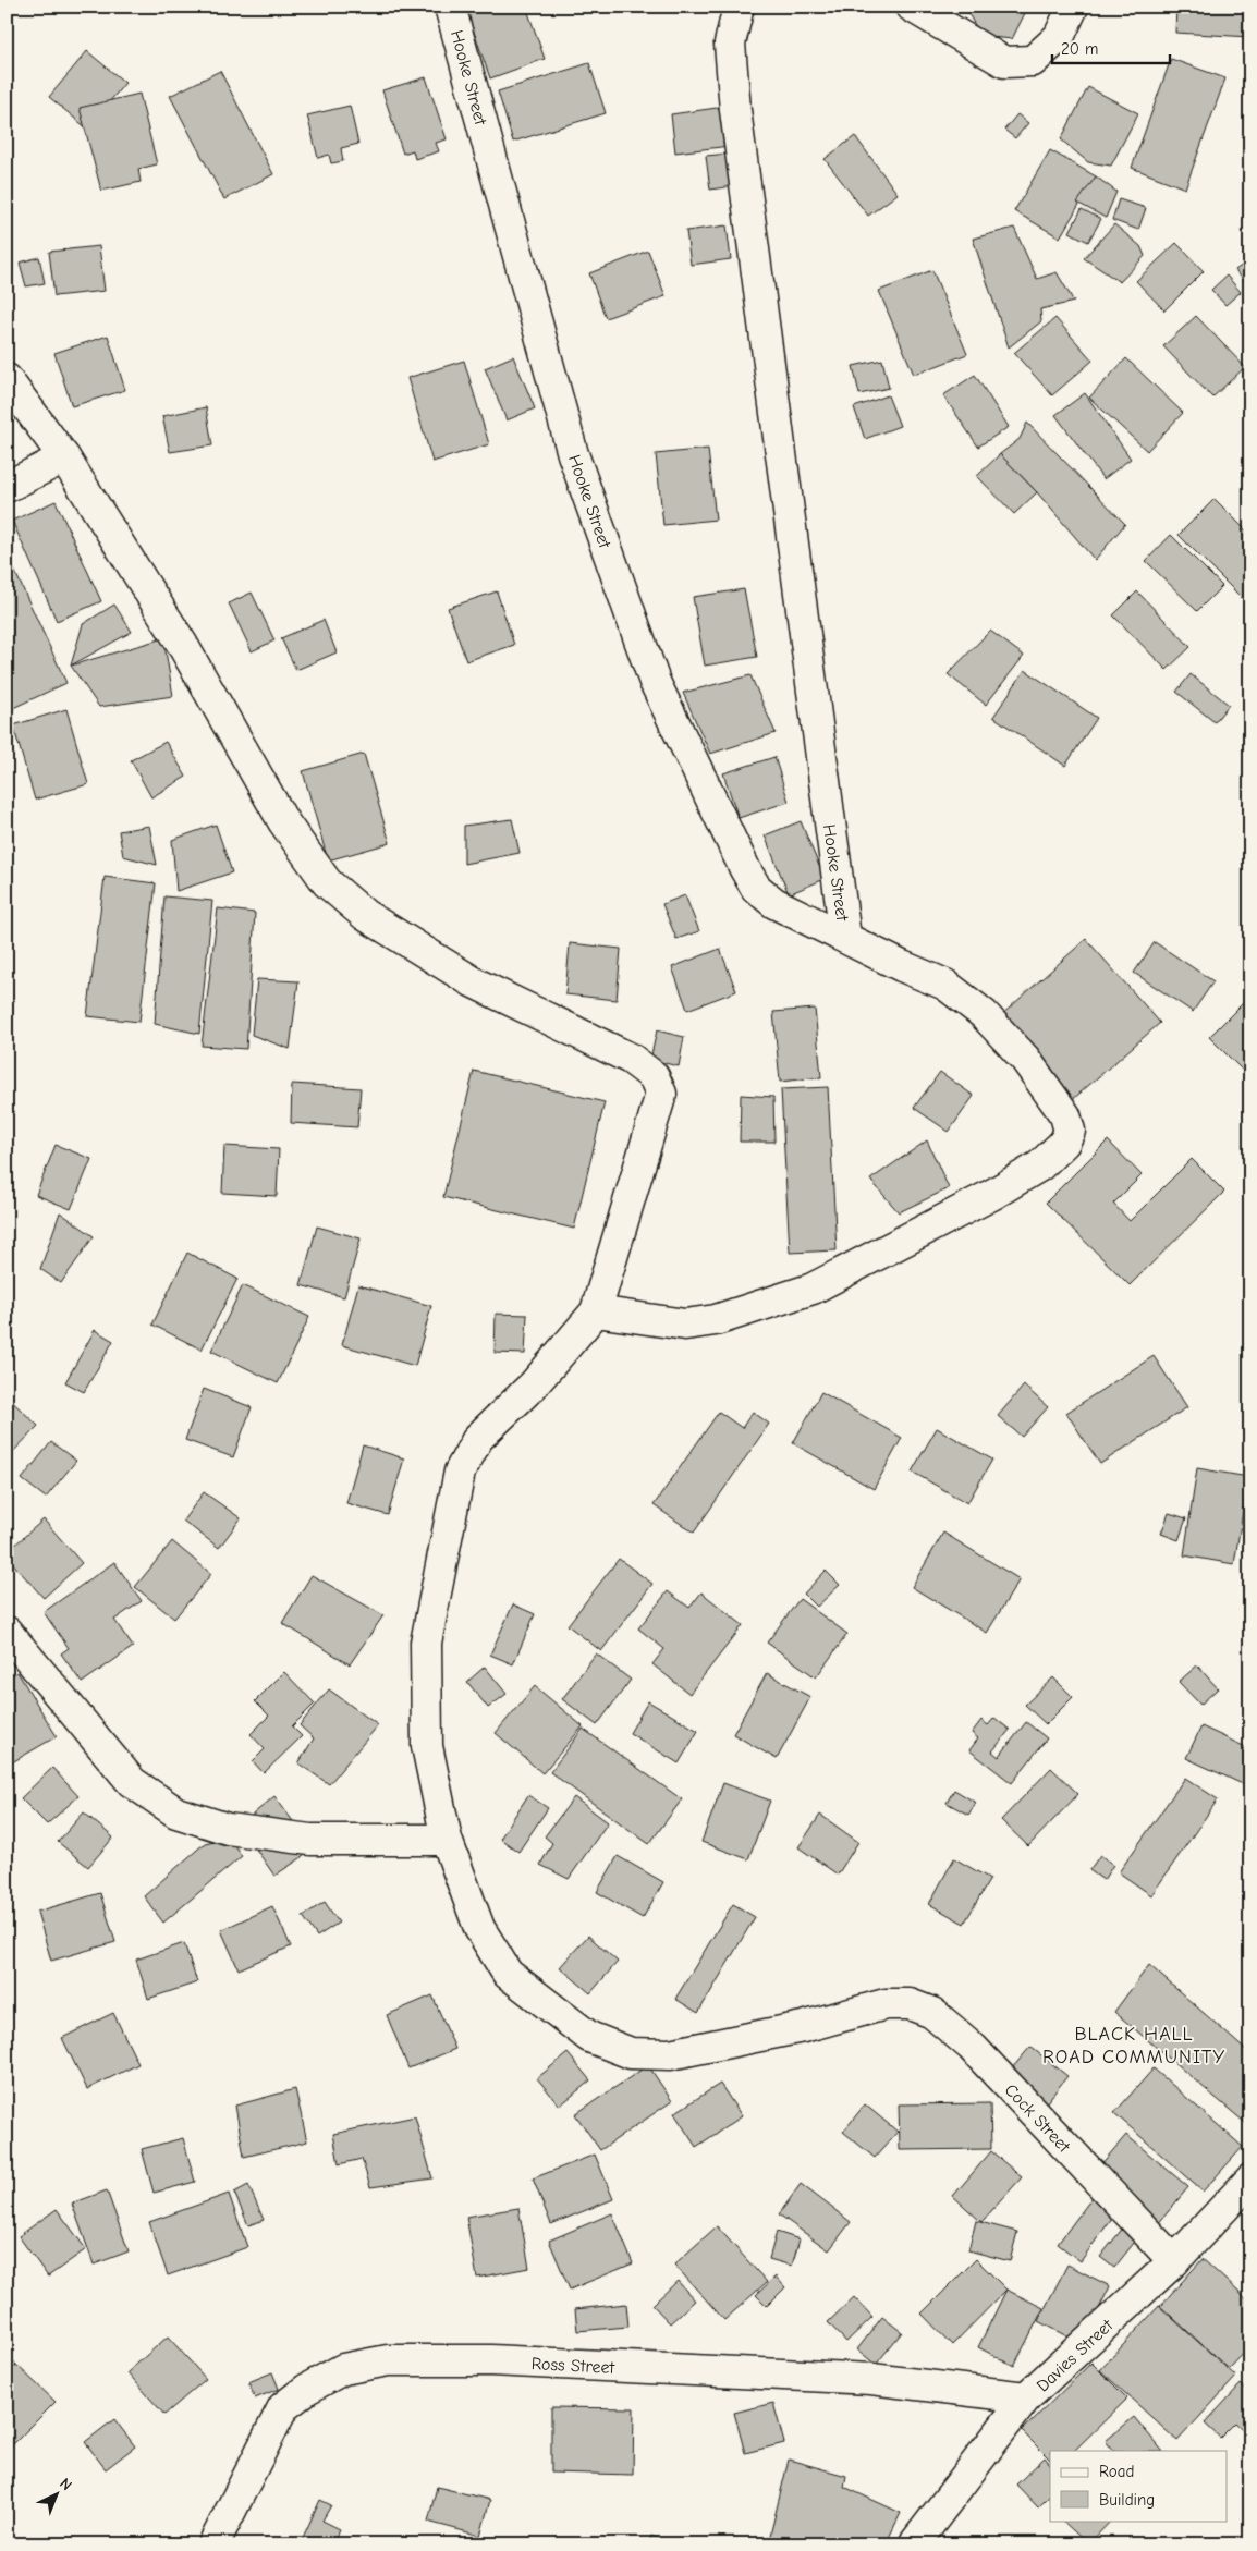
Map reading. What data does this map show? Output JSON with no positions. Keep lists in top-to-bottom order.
{
  "streets": {
    "street": [
      "Hooke Street",
      "Cock Street",
      "Davies Street",
      "Ross Street"
    ]
  },
  "crossings": [
    ["Cock Street", "Davies Street"],
    ["Davies Street", "Ross Street"]
  ],
  "districts": ["BLACK HALL ROAD COMMUNITY"],
  "legend": ["Road", "Building"],
  "scale_bar": "20 m",
  "north": "top right"
}
